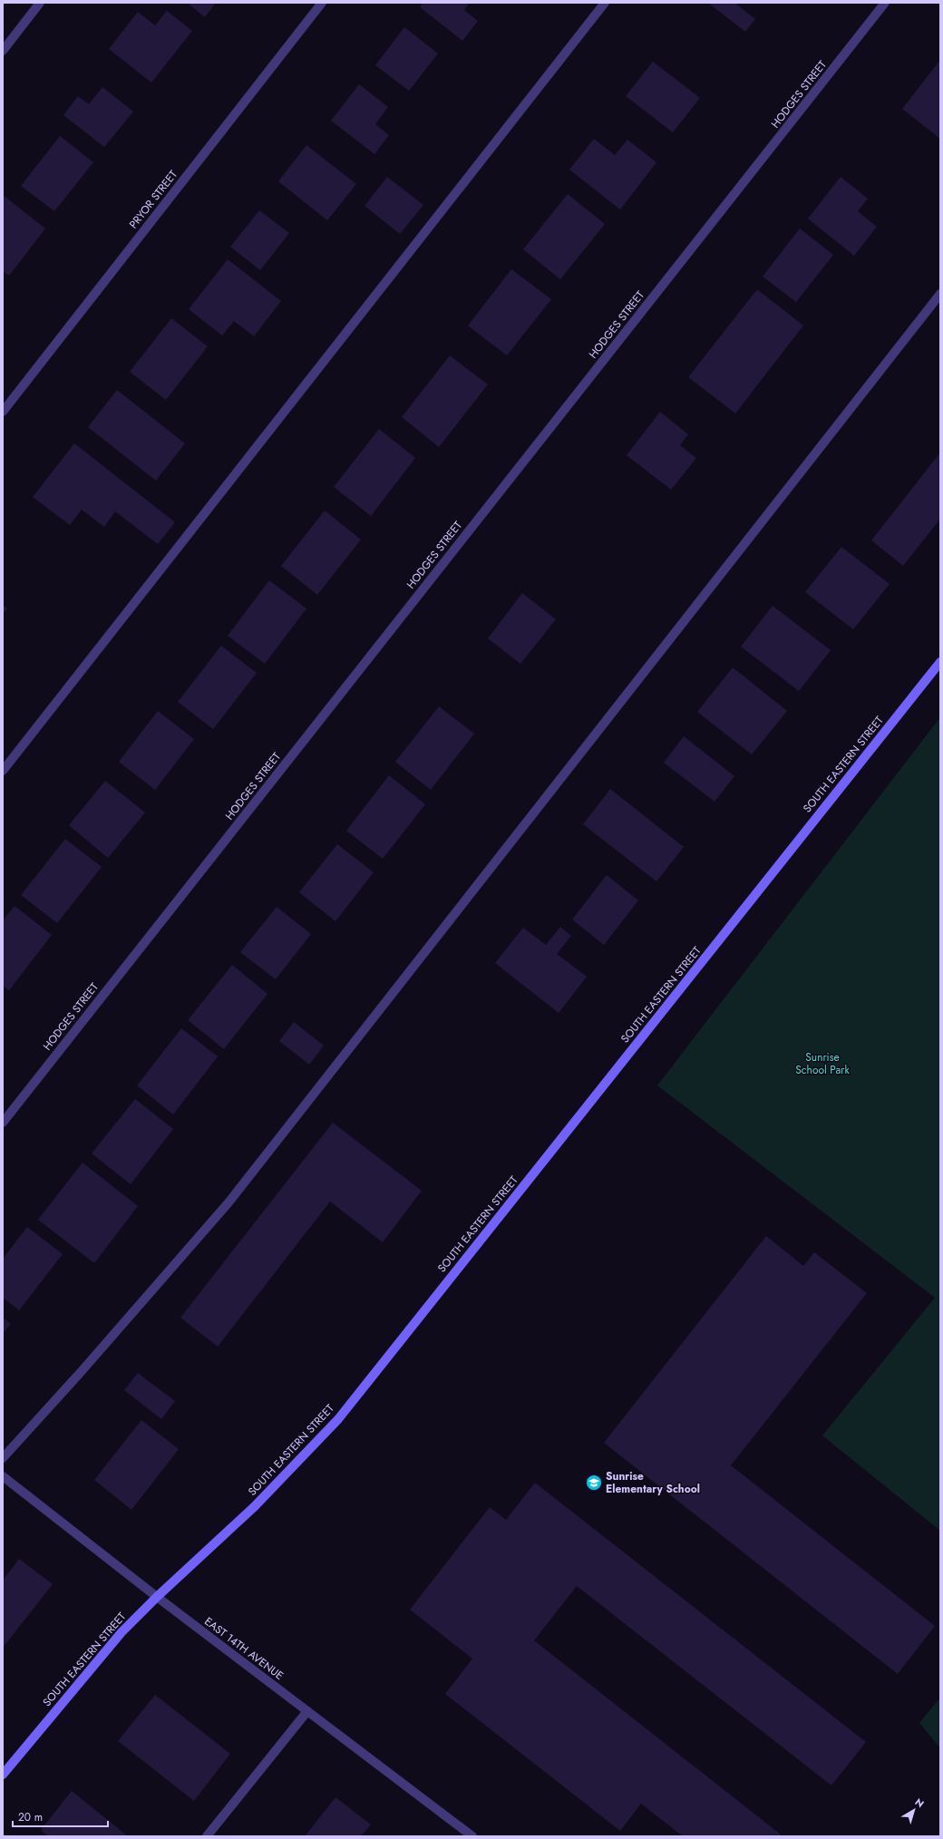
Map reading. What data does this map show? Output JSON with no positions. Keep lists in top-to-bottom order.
{
  "streets": {
    "main road": ["SOUTH EASTERN STREET"],
    "street": ["HODGES STREET", "PRYOR STREET", "EAST 14TH AVENUE"]
  },
  "crossings": [
    ["SOUTH EASTERN STREET", "EAST 14TH AVENUE"]
  ],
  "parks": ["Sunrise School Park"],
  "places": {
    "school or university": ["Sunrise Elementary School"]
  },
  "scale_bar": "20 m",
  "north": "top right"
}
